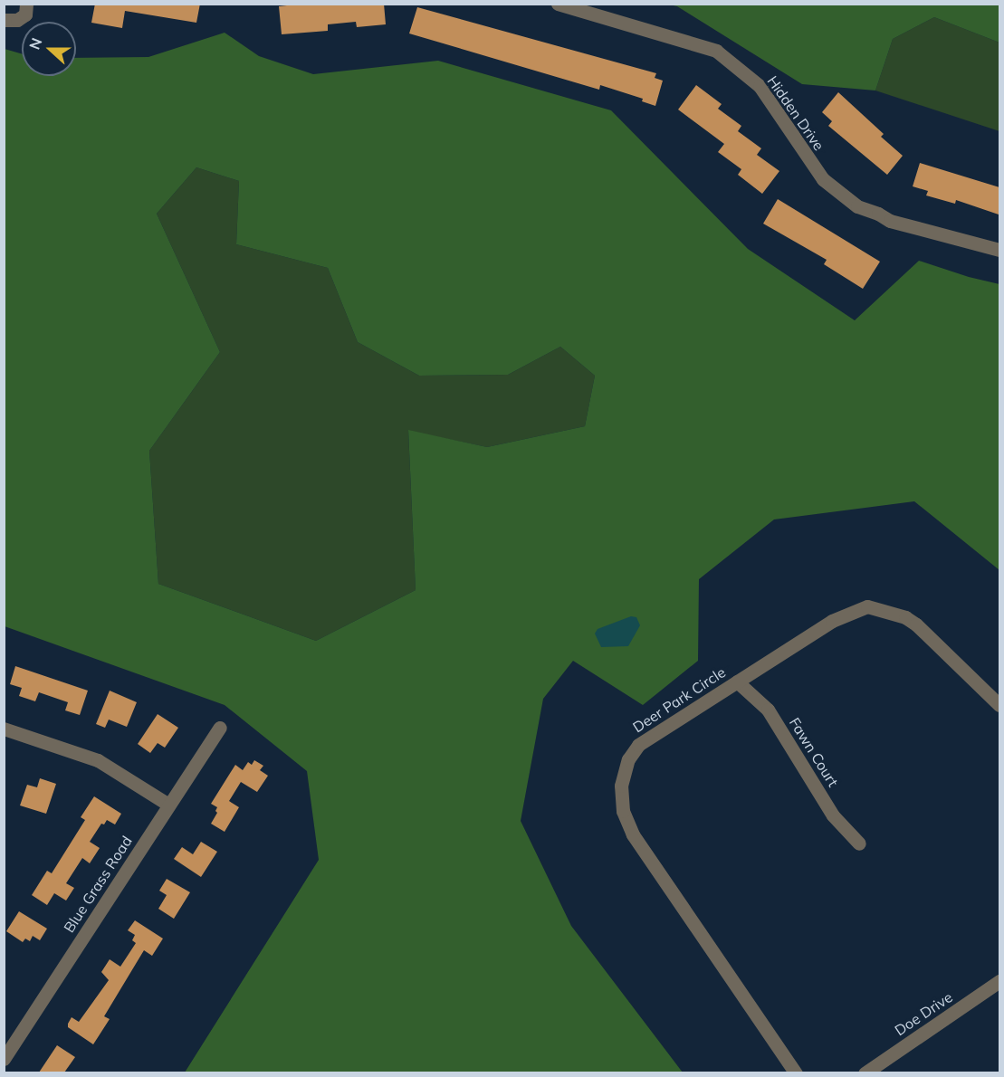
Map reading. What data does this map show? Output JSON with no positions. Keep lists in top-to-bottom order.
{
  "streets": {
    "street": [
      "Hidden Drive",
      "Deer Park Circle",
      "Fawn Court",
      "Blue Grass Road",
      "Doe Drive"
    ]
  },
  "crossings": [
    ["Deer Park Circle", "Fawn Court"]
  ],
  "north": "left"
}
